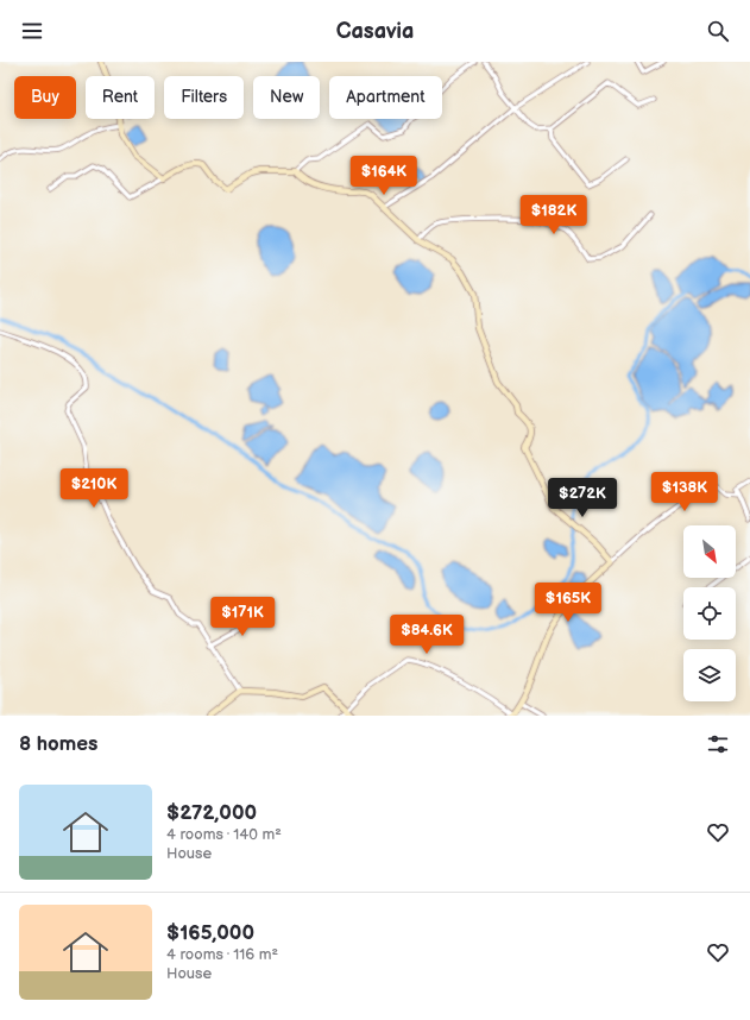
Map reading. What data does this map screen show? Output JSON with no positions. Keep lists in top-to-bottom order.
{
  "north": "bottom right",
  "page": {
    "header": "Casavia",
    "chip": [
      "Buy",
      "Rent",
      "Filters",
      "New",
      "Apartment"
    ],
    "price": [
      "$164K",
      "$182K",
      "$210K",
      "$138K",
      "$272K",
      "$165K",
      "$171K",
      "$84.6K"
    ],
    "heading": "8 homes",
    "list": [
      {
        "name": "$272,000",
        "note": "4 rooms · 140 m² · House"
      },
      {
        "name": "$165,000",
        "note": "4 rooms · 116 m² · House"
      }
    ]
  }
}
